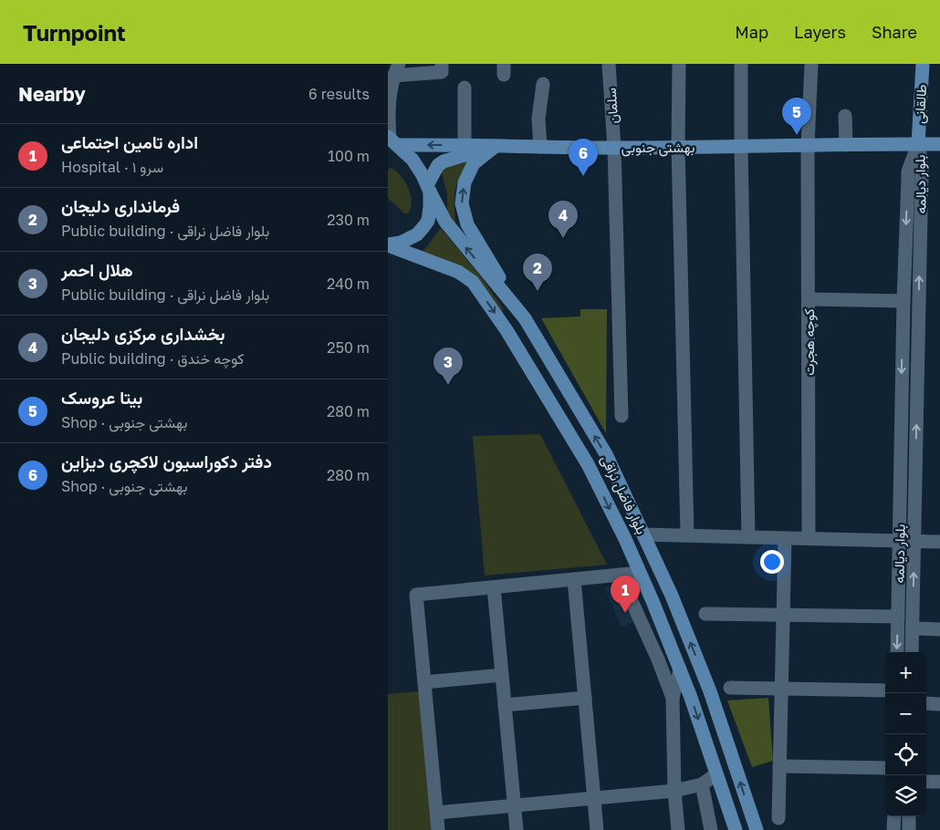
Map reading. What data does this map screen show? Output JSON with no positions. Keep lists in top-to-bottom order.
{
  "streets": {
    "main road": ["طالقانی", "بهشتی جنوبی", "بلوار فاضل نراقی"],
    "street": ["سلمان", "بلوار دیالمه", "کوچه هجرت"]
  },
  "crossings": [
    ["طالقانی", "بهشتی جنوبی"],
    ["طالقانی", "بلوار دیالمه"],
    ["سلمان", "بهشتی جنوبی"],
    ["بهشتی جنوبی", "بلوار دیالمه"],
    ["بهشتی جنوبی", "کوچه هجرت"],
    ["بهشتی جنوبی", "بلوار فاضل نراقی"]
  ],
  "page": {
    "header": "Turnpoint",
    "nav": ["Map", "Layers", "Share"],
    "heading": ["Nearby", "6 results"],
    "pins": [
      "5",
      "6",
      "4",
      "2",
      "3",
      "1"
    ],
    "list": [
      {
        "mark": "1",
        "name": "اداره تامین اجتماعی",
        "note": "Hospital · سرو ۱",
        "value": "100 m"
      },
      {
        "mark": "2",
        "name": "فرمانداری دلیجان",
        "note": "Public building · بلوار فاضل نراقی",
        "value": "230 m"
      },
      {
        "mark": "3",
        "name": "هلال احمر",
        "note": "Public building · بلوار فاضل نراقی",
        "value": "240 m"
      },
      {
        "mark": "4",
        "name": "بخشداری مرکزی دلیجان",
        "note": "Public building · کوچه خندق",
        "value": "250 m"
      },
      {
        "mark": "5",
        "name": "بیتا عروسک",
        "note": "Shop · بهشتی جنوبی",
        "value": "280 m"
      },
      {
        "mark": "6",
        "name": "دفتر دکوراسیون لاکچری دیزاین",
        "note": "Shop · بهشتی جنوبی",
        "value": "280 m"
      }
    ],
    "map_buttons": ["+", "−"]
  }
}
